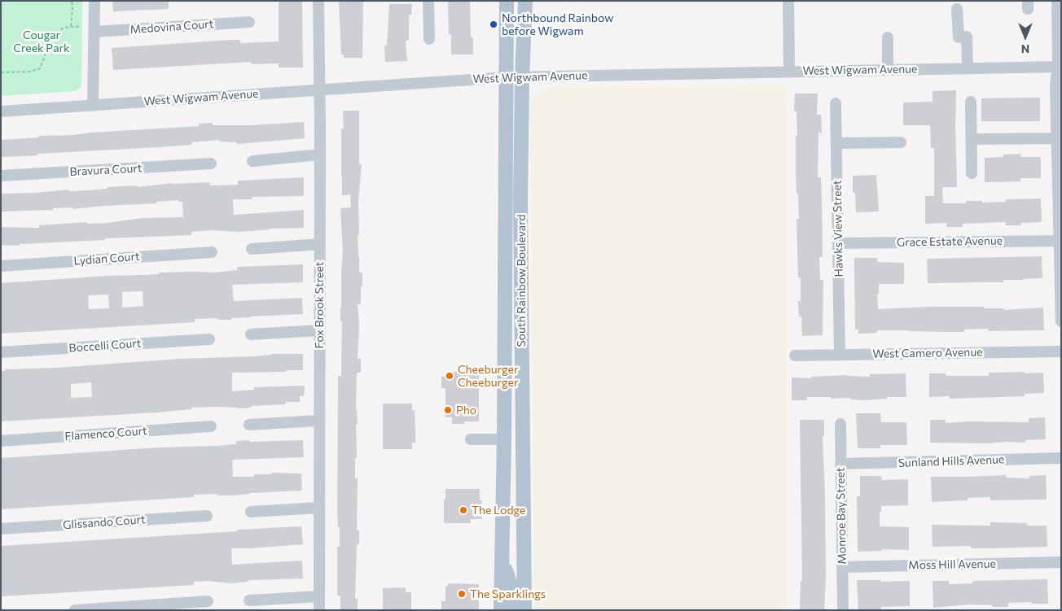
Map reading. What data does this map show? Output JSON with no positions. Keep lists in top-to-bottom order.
{
  "streets": {
    "main road": ["South Rainbow Boulevard"],
    "street": [
      "Medovina Court",
      "West Wigwam Avenue",
      "Bravura Court",
      "Hawks View Street",
      "Grace Estate Avenue",
      "Lydian Court",
      "Fox Brook Street",
      "Boccelli Court",
      "West Camero Avenue",
      "Flamenco Court",
      "Sunland Hills Avenue",
      "Monroe Bay Street",
      "Glissando Court",
      "Moss Hill Avenue"
    ]
  },
  "crossings": [
    ["West Wigwam Avenue", "South Rainbow Boulevard"],
    ["West Wigwam Avenue", "Fox Brook Street"],
    ["Hawks View Street", "Grace Estate Avenue"],
    ["Hawks View Street", "West Camero Avenue"],
    ["Sunland Hills Avenue", "Monroe Bay Street"],
    ["Monroe Bay Street", "Moss Hill Avenue"]
  ],
  "parks": ["Cougar Creek Park"],
  "places": [
    "Northbound Rainbow before Wigwam",
    "Cheeburger Cheeburger",
    "Pho",
    "The Lodge",
    "The Sparklings"
  ],
  "north": "bottom"
}
